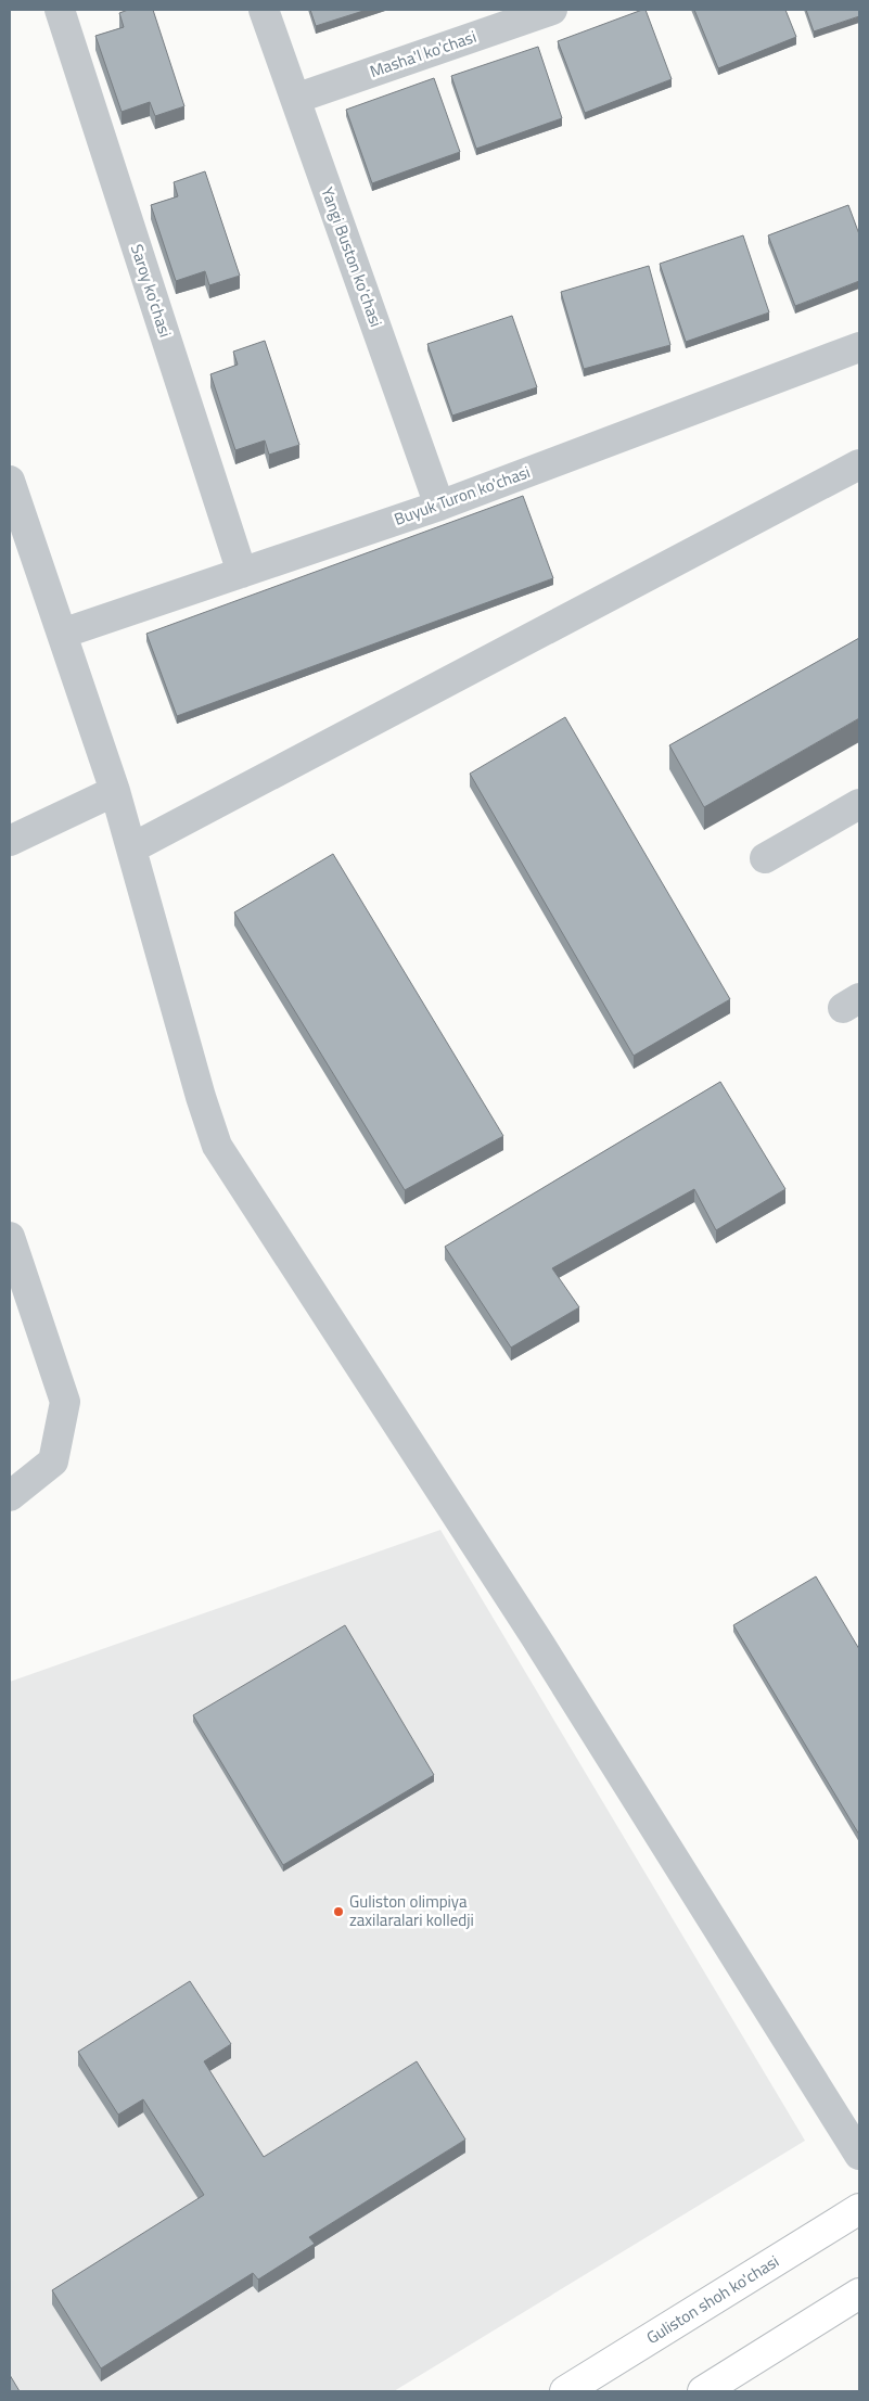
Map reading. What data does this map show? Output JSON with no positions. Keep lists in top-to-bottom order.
{
  "streets": {
    "main road": ["Guliston shoh ko'chasi"],
    "street": [
      "Masha'l ko'chasi",
      "Yangi Buston ko'chasi",
      "Saroy ko'chasi",
      "Buyuk Turon ko'chasi"
    ]
  },
  "crossings": [
    ["Masha'l ko'chasi", "Yangi Buston ko'chasi"],
    ["Yangi Buston ko'chasi", "Buyuk Turon ko'chasi"],
    ["Saroy ko'chasi", "Buyuk Turon ko'chasi"]
  ],
  "places": ["Guliston olimpiya zaxilaralari kolledji"]
}
